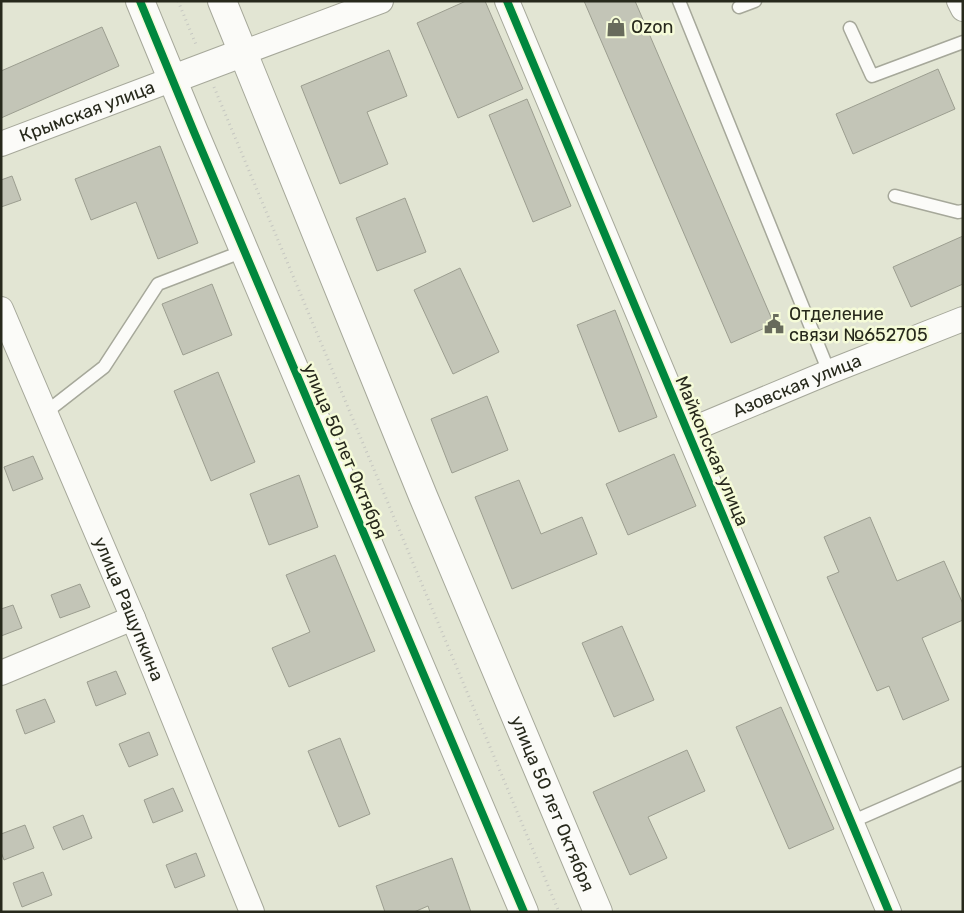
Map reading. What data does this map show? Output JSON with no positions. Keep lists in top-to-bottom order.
{
  "streets": {
    "street": [
      "Крымская улица",
      "Азовская улица",
      "улица 50 лет Октября",
      "Майкопская улица",
      "улица Ращупкина"
    ]
  },
  "crossings": [
    ["Крымская улица", "улица 50 лет Октября"],
    ["Азовская улица", "Майкопская улица"]
  ],
  "places": {
    "shop": ["Ozon"],
    "public building": ["Отделение связи №652705"]
  }
}
